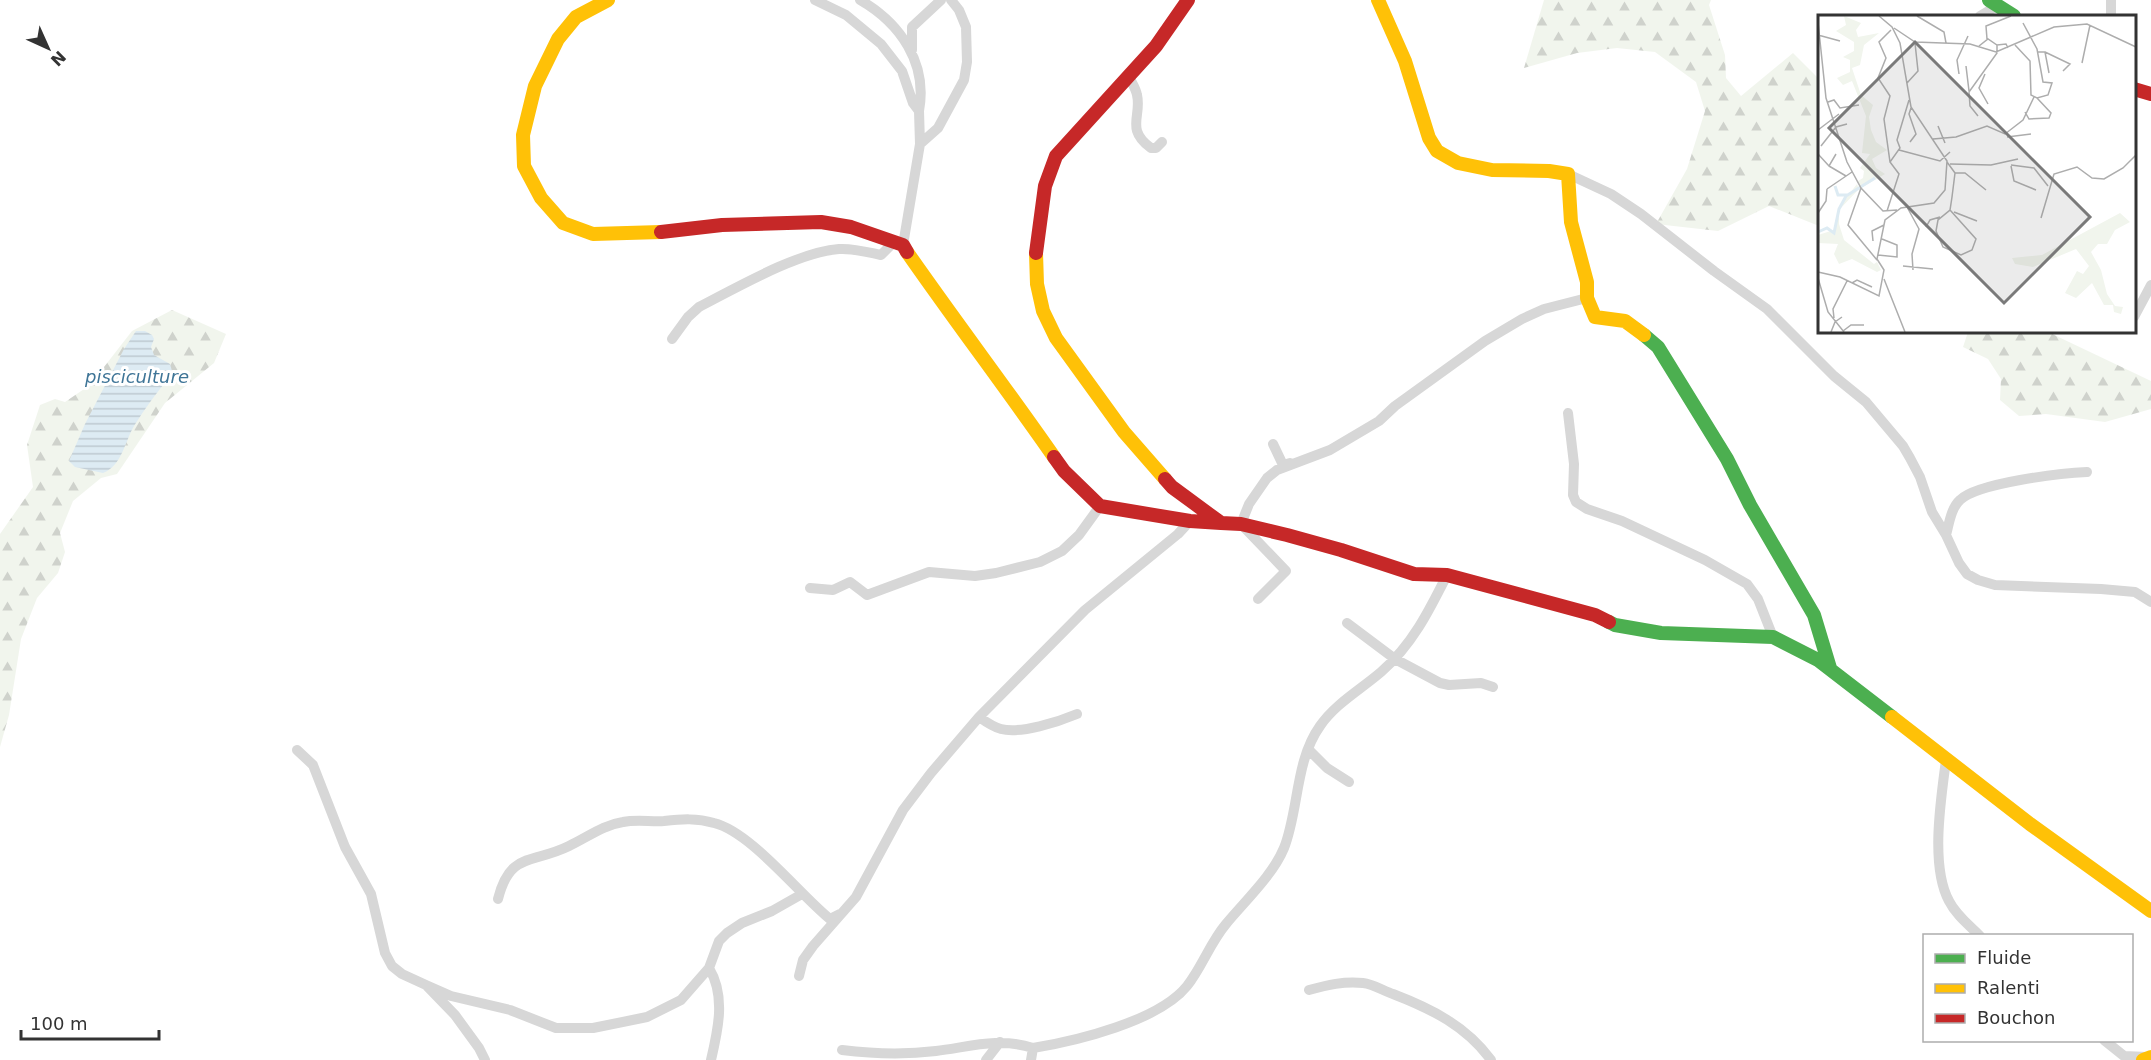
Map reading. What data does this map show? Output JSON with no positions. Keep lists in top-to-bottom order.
{
  "water": ["pisciculture"],
  "legend": ["Fluide", "Ralenti", "Bouchon"],
  "scale_bar": "100 m",
  "north": "bottom right"
}
